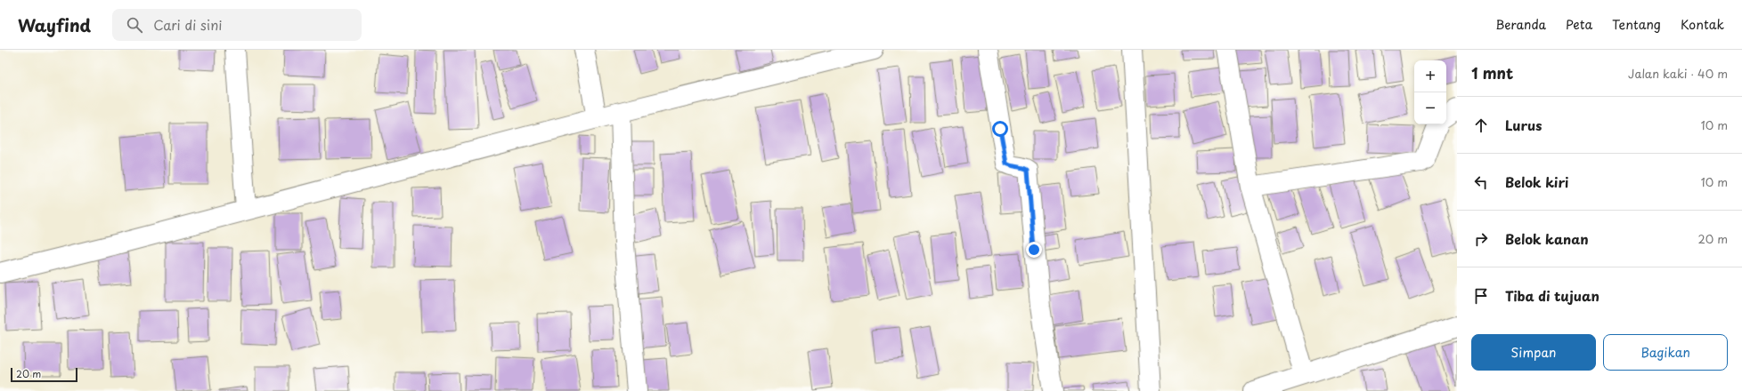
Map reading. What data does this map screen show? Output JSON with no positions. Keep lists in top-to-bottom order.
{
  "scale_bar": "20 m",
  "page": {
    "header": "Wayfind",
    "search": "Cari di sini",
    "nav": [
      "Beranda",
      "Peta",
      "Tentang",
      "Kontak"
    ],
    "heading": ["1 mnt", "Jalan kaki · 40 m"],
    "map_buttons": ["+", "−"],
    "list": [
      ["Lurus", "10 m"],
      ["Belok kiri", "10 m"],
      ["Belok kanan", "20 m"],
      "Tiba di tujuan"
    ],
    "buttons": ["Simpan", "Bagikan"],
    "scale": "20 m"
  }
}
